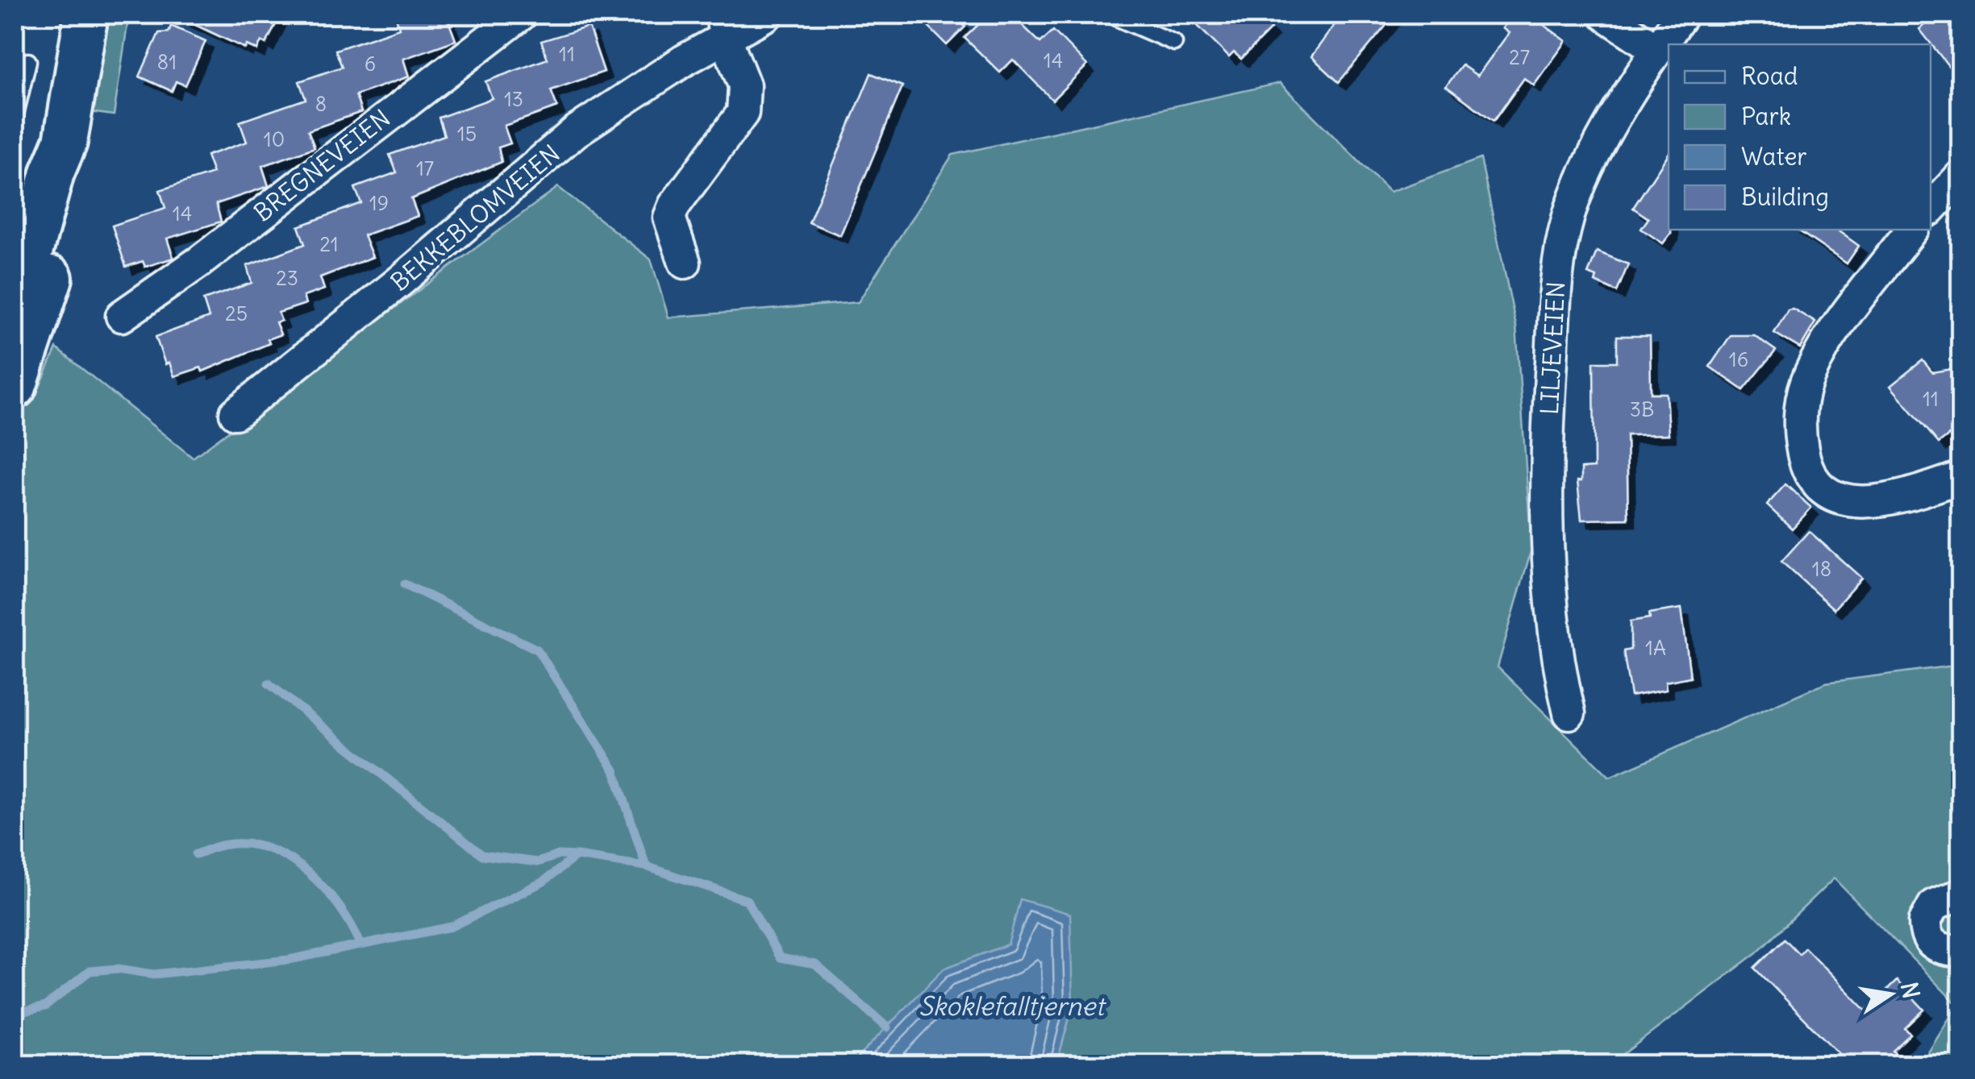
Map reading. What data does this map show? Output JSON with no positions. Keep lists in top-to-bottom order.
{
  "streets": {
    "street": ["BREGNEVEIEN", "BEKKEBLOMVEIEN", "LILJEVEIEN"]
  },
  "water": ["Skoklefalltjernet"],
  "house_numbers": [
    "11",
    "27",
    "14",
    "81",
    "6",
    "13",
    "8",
    "15",
    "10",
    "17",
    "19",
    "14",
    "21",
    "23",
    "25",
    "16",
    "11",
    "3B",
    "18",
    "1A"
  ],
  "legend": [
    "Road",
    "Park",
    "Water",
    "Building"
  ],
  "north": "right"
}
